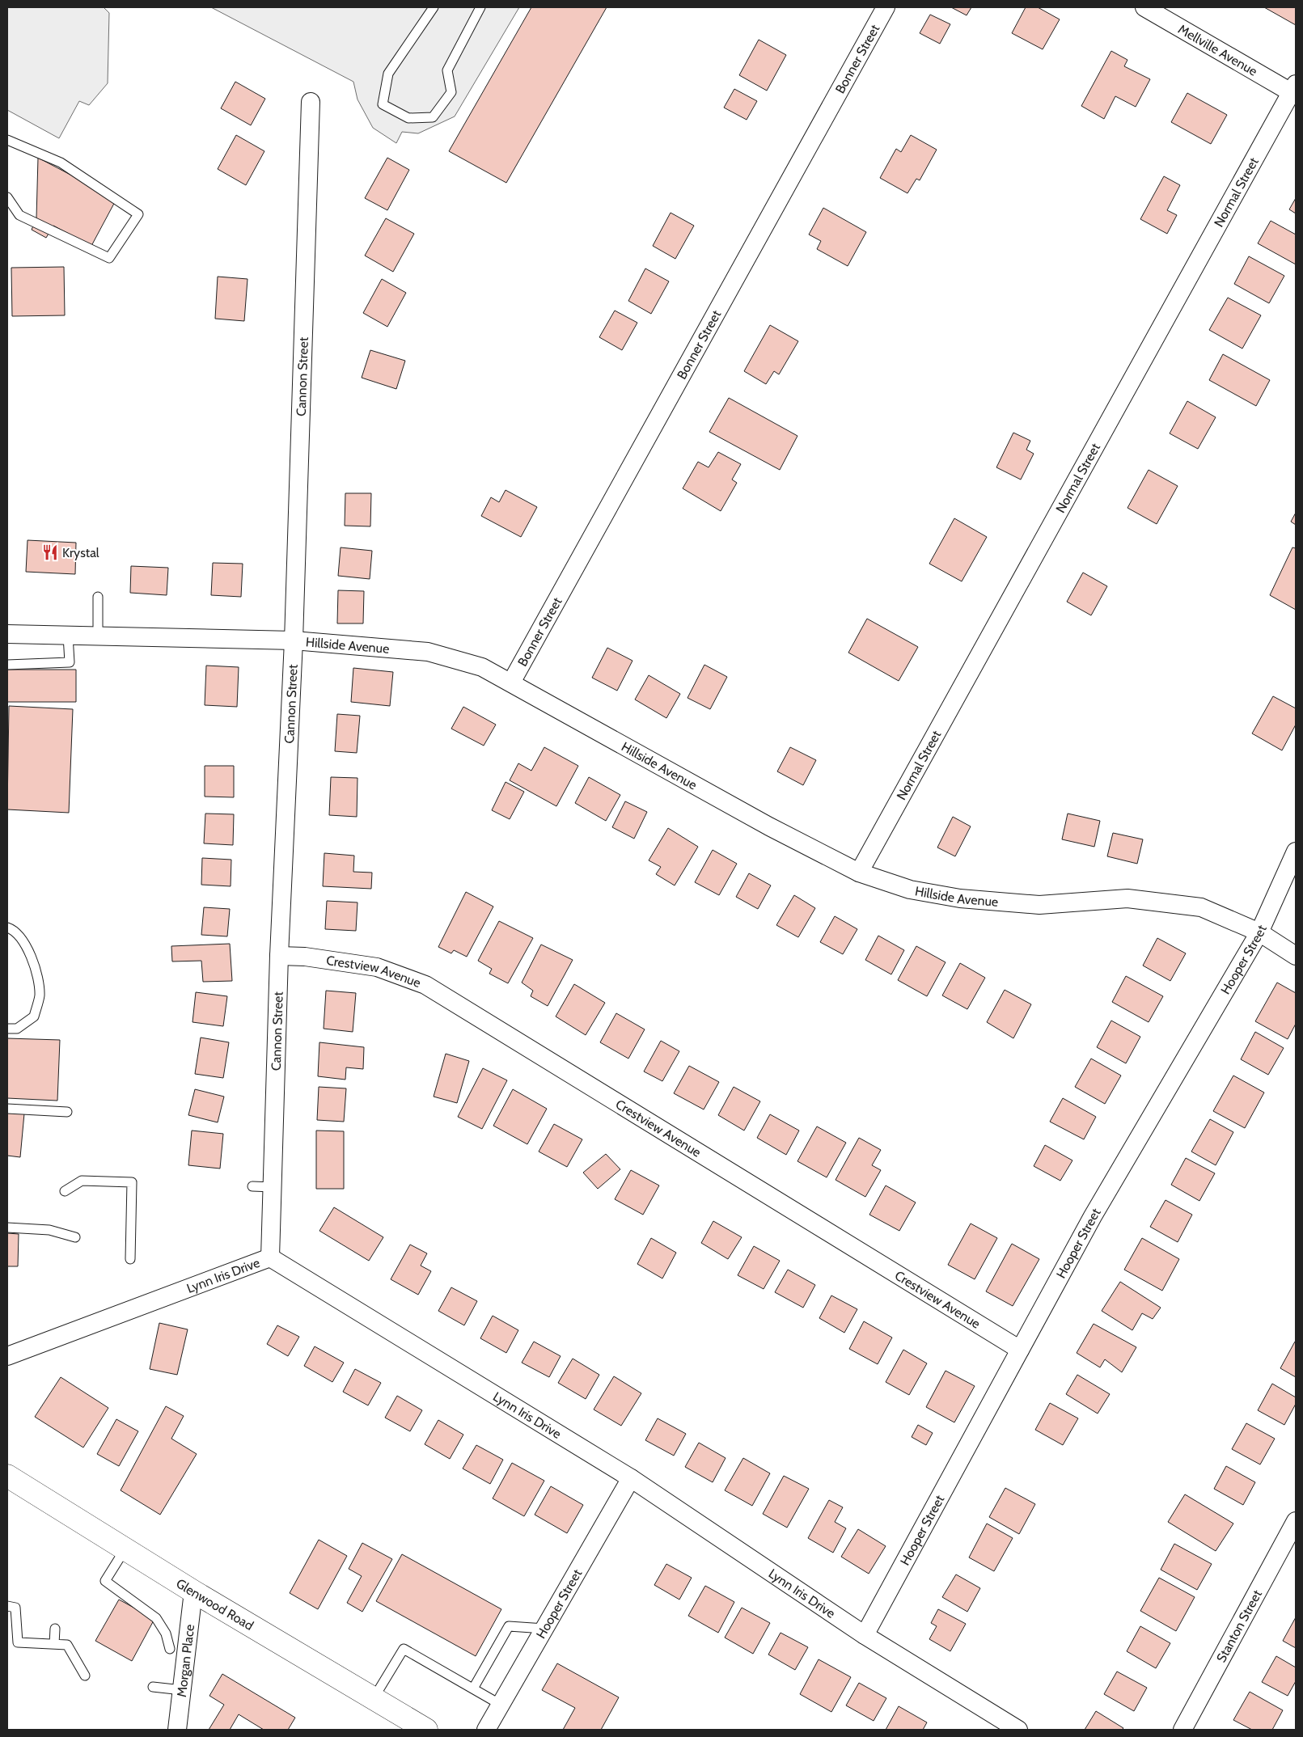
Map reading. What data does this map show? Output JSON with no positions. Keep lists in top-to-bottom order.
{
  "streets": {
    "main road": ["Glenwood Road"],
    "street": [
      "Mellville Avenue",
      "Bonner Street",
      "Normal Street",
      "Cannon Street",
      "Hillside Avenue",
      "Hooper Street",
      "Crestview Avenue",
      "Lynn Iris Drive",
      "Stanton Street",
      "Morgan Place"
    ]
  },
  "crossings": [
    ["Mellville Avenue", "Normal Street"],
    ["Bonner Street", "Hillside Avenue"],
    ["Normal Street", "Hillside Avenue"],
    ["Cannon Street", "Hillside Avenue"],
    ["Cannon Street", "Crestview Avenue"],
    ["Cannon Street", "Lynn Iris Drive"],
    ["Hillside Avenue", "Hooper Street"],
    ["Hooper Street", "Crestview Avenue"],
    ["Hooper Street", "Lynn Iris Drive"],
    ["Glenwood Road", "Morgan Place"]
  ],
  "places": {
    "restaurant": ["Krystal"]
  }
}
